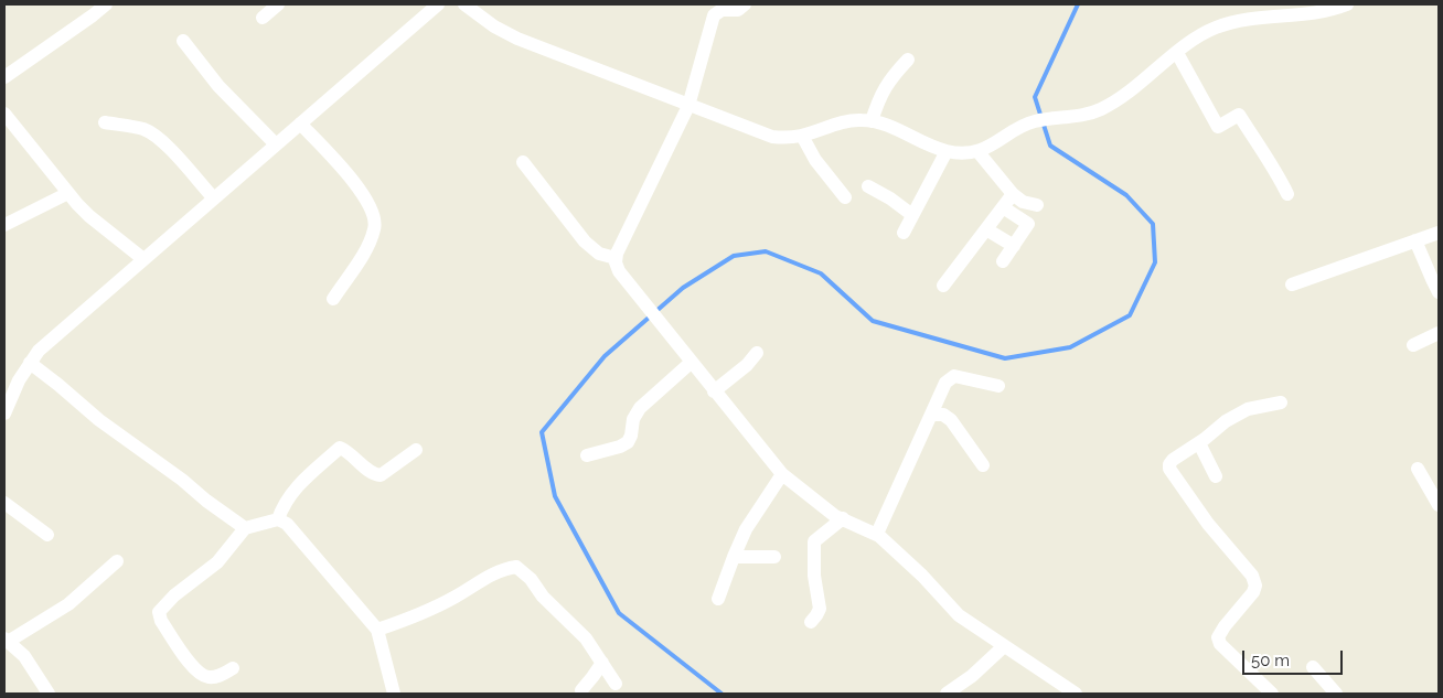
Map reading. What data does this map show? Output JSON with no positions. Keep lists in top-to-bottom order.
{
  "scale_bar": "50 m"
}
